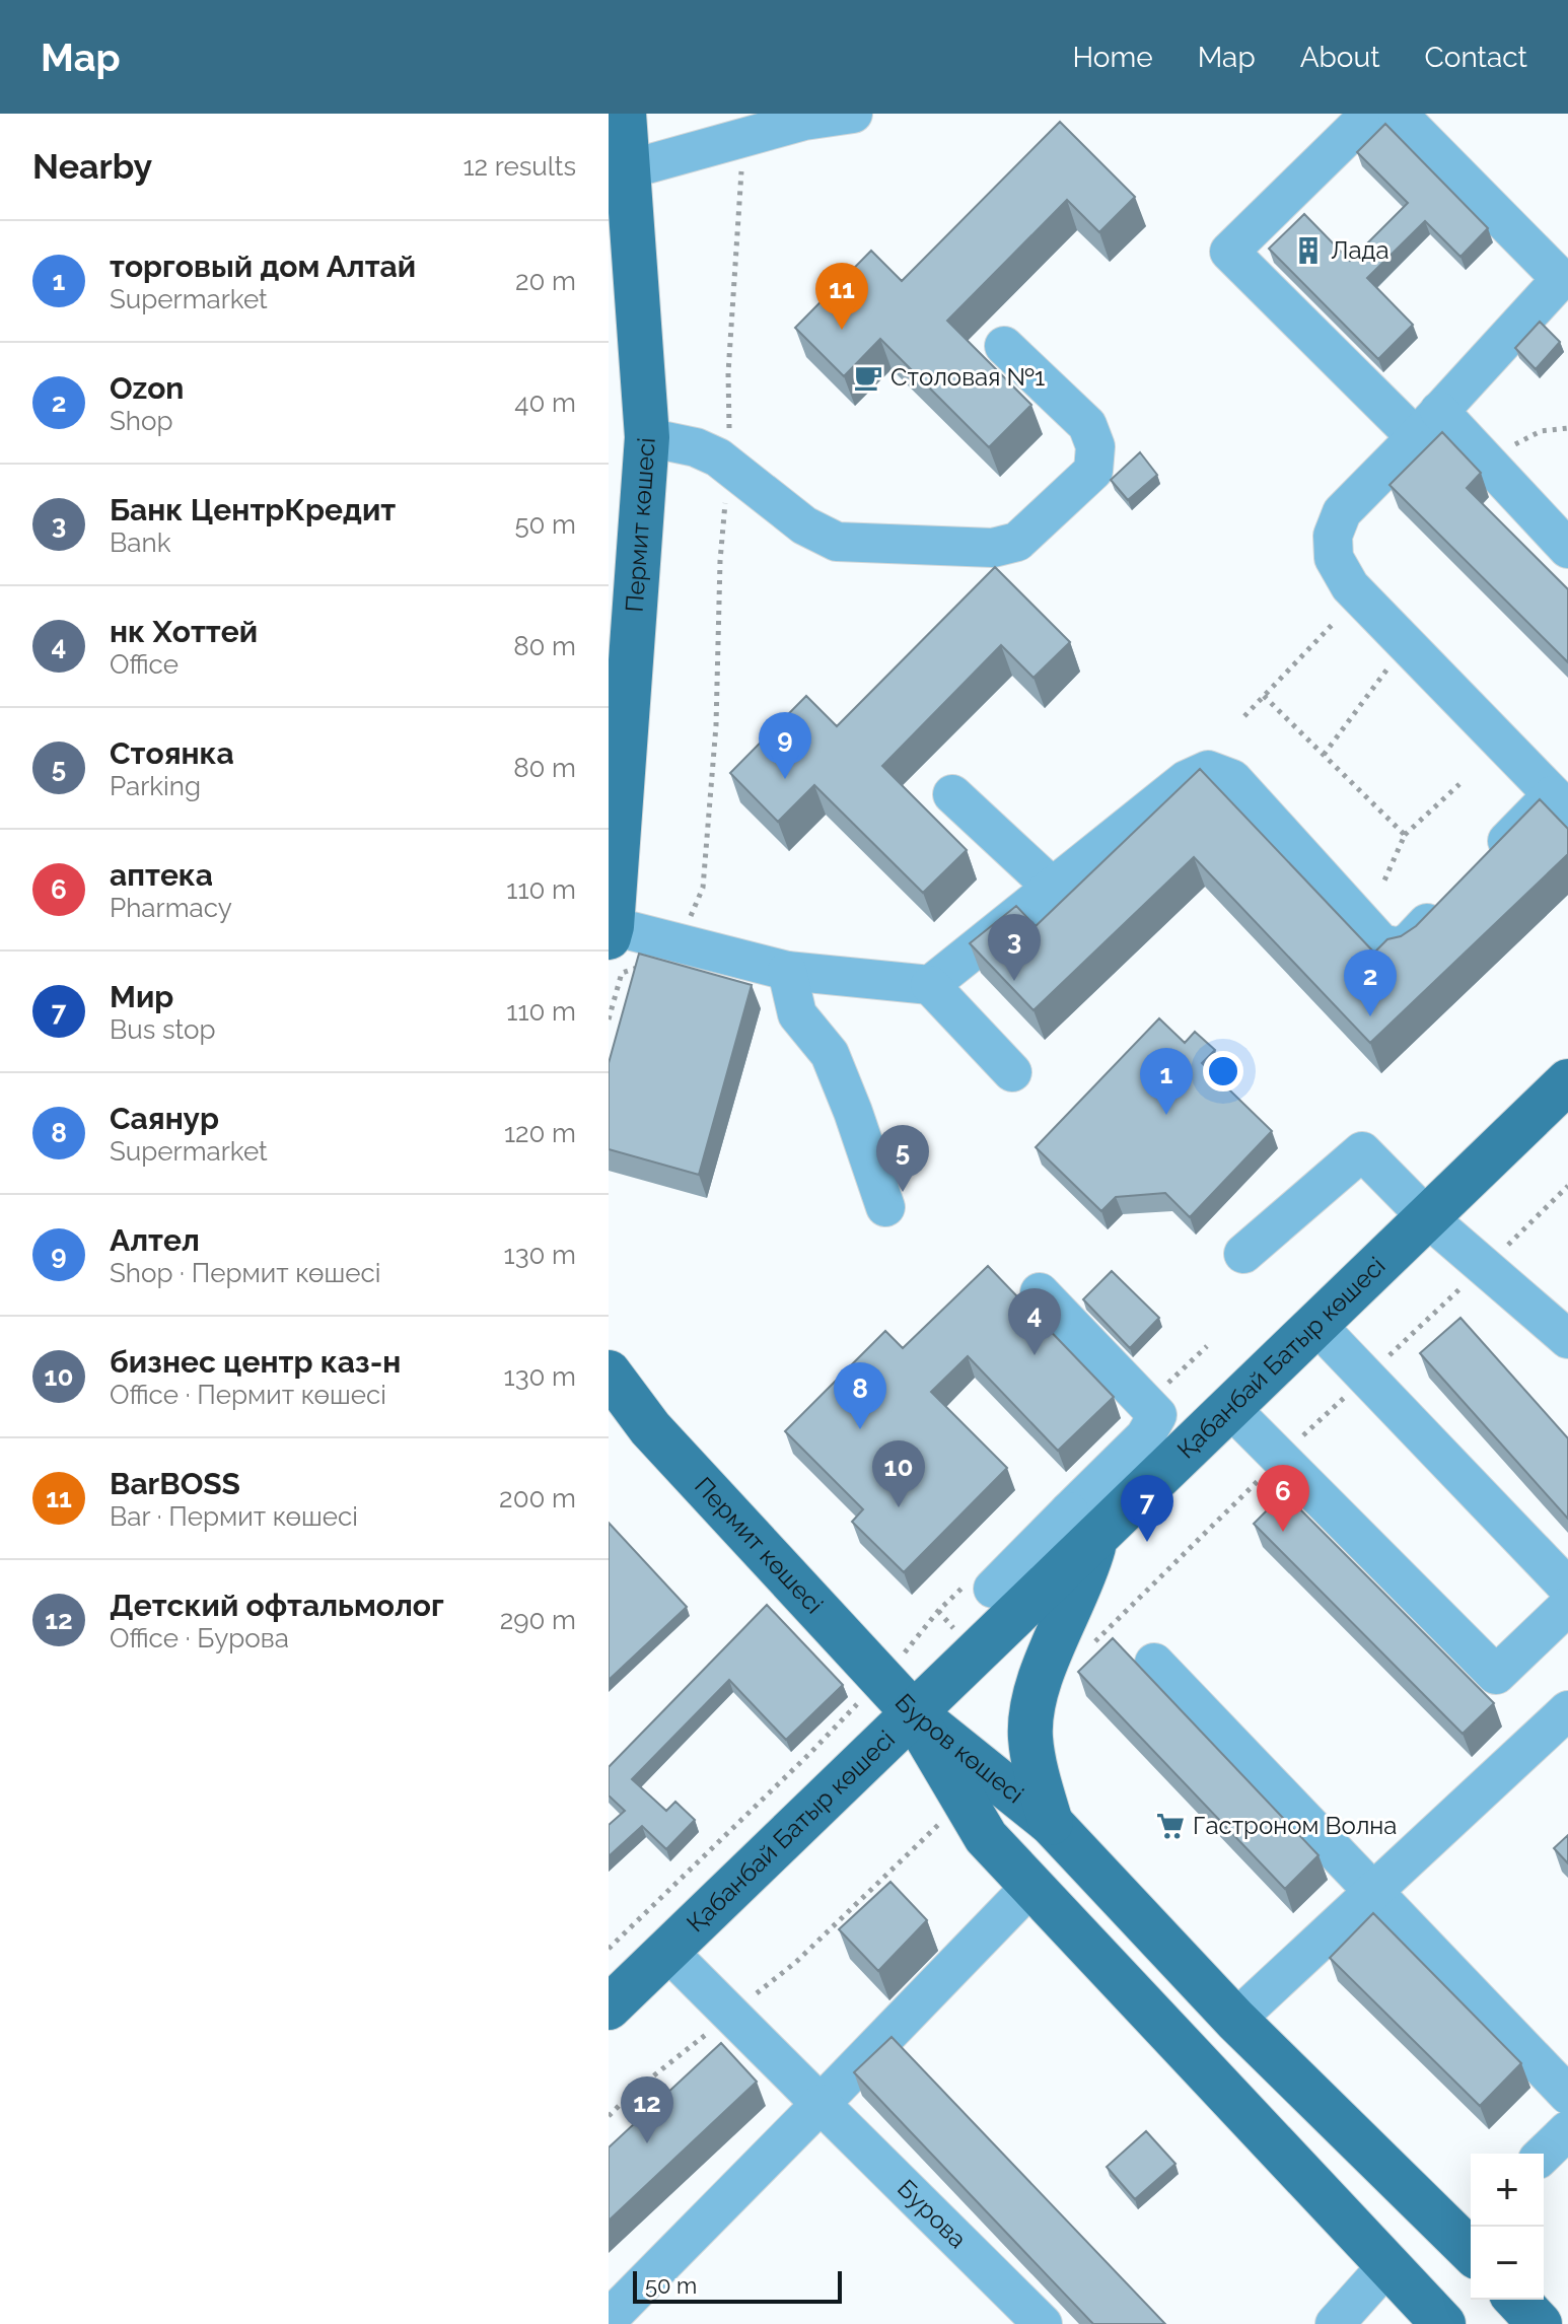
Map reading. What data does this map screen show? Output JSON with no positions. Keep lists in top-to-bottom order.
{
  "streets": {
    "main road": ["Пермит көшесі", "Қабанбай Батыр көшесі", "Буров көшесі"],
    "street": ["Бурова"]
  },
  "crossings": [
    ["Пермит көшесі", "Қабанбай Батыр көшесі"],
    ["Пермит көшесі", "Буров көшесі"],
    ["Қабанбай Батыр көшесі", "Буров көшесі"],
    ["Қабанбай Батыр көшесі", "Бурова"]
  ],
  "places": {
    "building": ["Лада"],
    "cafe": ["Столовая №1"],
    "supermarket": ["Гастроном Волна"]
  },
  "scale_bar": "50 m",
  "page": {
    "header": "Map",
    "nav": [
      "Home",
      "Map",
      "About",
      "Contact"
    ],
    "heading": ["Nearby", "12 results"],
    "list": [
      {
        "mark": "1",
        "name": "торговый дом Алтай",
        "note": "Supermarket",
        "value": "20 m"
      },
      {
        "mark": "2",
        "name": "Ozon",
        "note": "Shop",
        "value": "40 m"
      },
      {
        "mark": "3",
        "name": "Банк ЦентрКредит",
        "note": "Bank",
        "value": "50 m"
      },
      {
        "mark": "4",
        "name": "нк Хоттей",
        "note": "Office",
        "value": "80 m"
      },
      {
        "mark": "5",
        "name": "Стоянка",
        "note": "Parking",
        "value": "80 m"
      },
      {
        "mark": "6",
        "name": "аптека",
        "note": "Pharmacy",
        "value": "110 m"
      },
      {
        "mark": "7",
        "name": "Мир",
        "note": "Bus stop",
        "value": "110 m"
      },
      {
        "mark": "8",
        "name": "Саянур",
        "note": "Supermarket",
        "value": "120 m"
      },
      {
        "mark": "9",
        "name": "Алтел",
        "note": "Shop · Пермит көшесі",
        "value": "130 m"
      },
      {
        "mark": "10",
        "name": "бизнес центр каз-н",
        "note": "Office · Пермит көшесі",
        "value": "130 m"
      },
      {
        "mark": "11",
        "name": "BarBOSS",
        "note": "Bar · Пермит көшесі",
        "value": "200 m"
      },
      {
        "mark": "12",
        "name": "Детский офтальмолог",
        "note": "Office · Бурова",
        "value": "290 m"
      }
    ],
    "pins": [
      "11",
      "9",
      "3",
      "2",
      "1",
      "5",
      "4",
      "8",
      "10",
      "6",
      "7",
      "12"
    ],
    "map_buttons": ["+", "−"],
    "scale": "50 m"
  }
}
